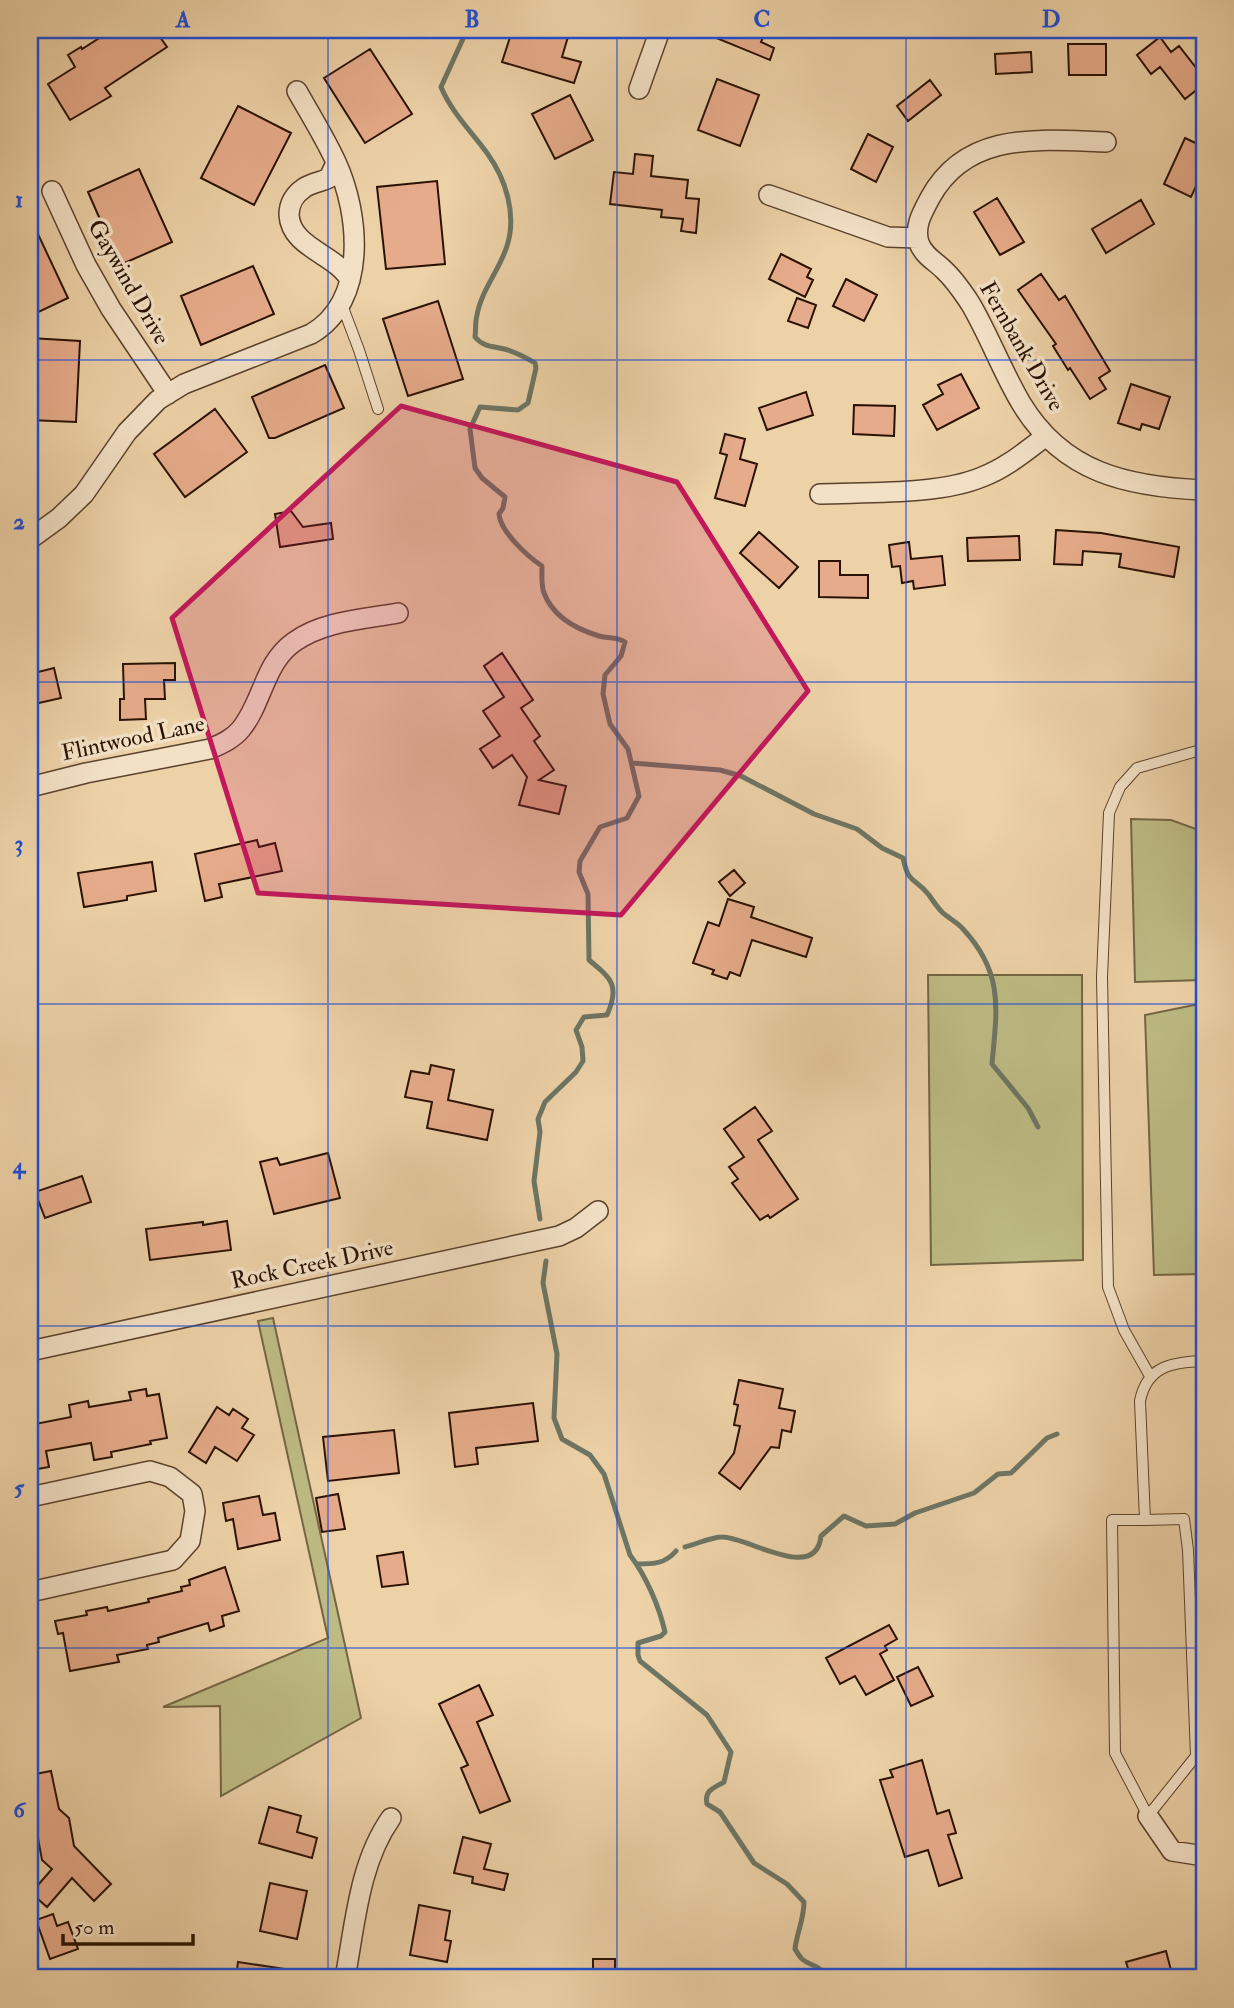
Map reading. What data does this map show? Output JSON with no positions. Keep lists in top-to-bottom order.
{
  "streets": {
    "street": [
      "Gaywind Drive",
      "Fernbank Drive",
      "Flintwood Lane",
      "Rock Creek Drive"
    ]
  },
  "scale_bar": "50 m",
  "grid": {
    "columns": [
      "A",
      "B",
      "C",
      "D"
    ],
    "rows": [
      "1",
      "2",
      "3",
      "4",
      "5",
      "6"
    ]
  }
}
